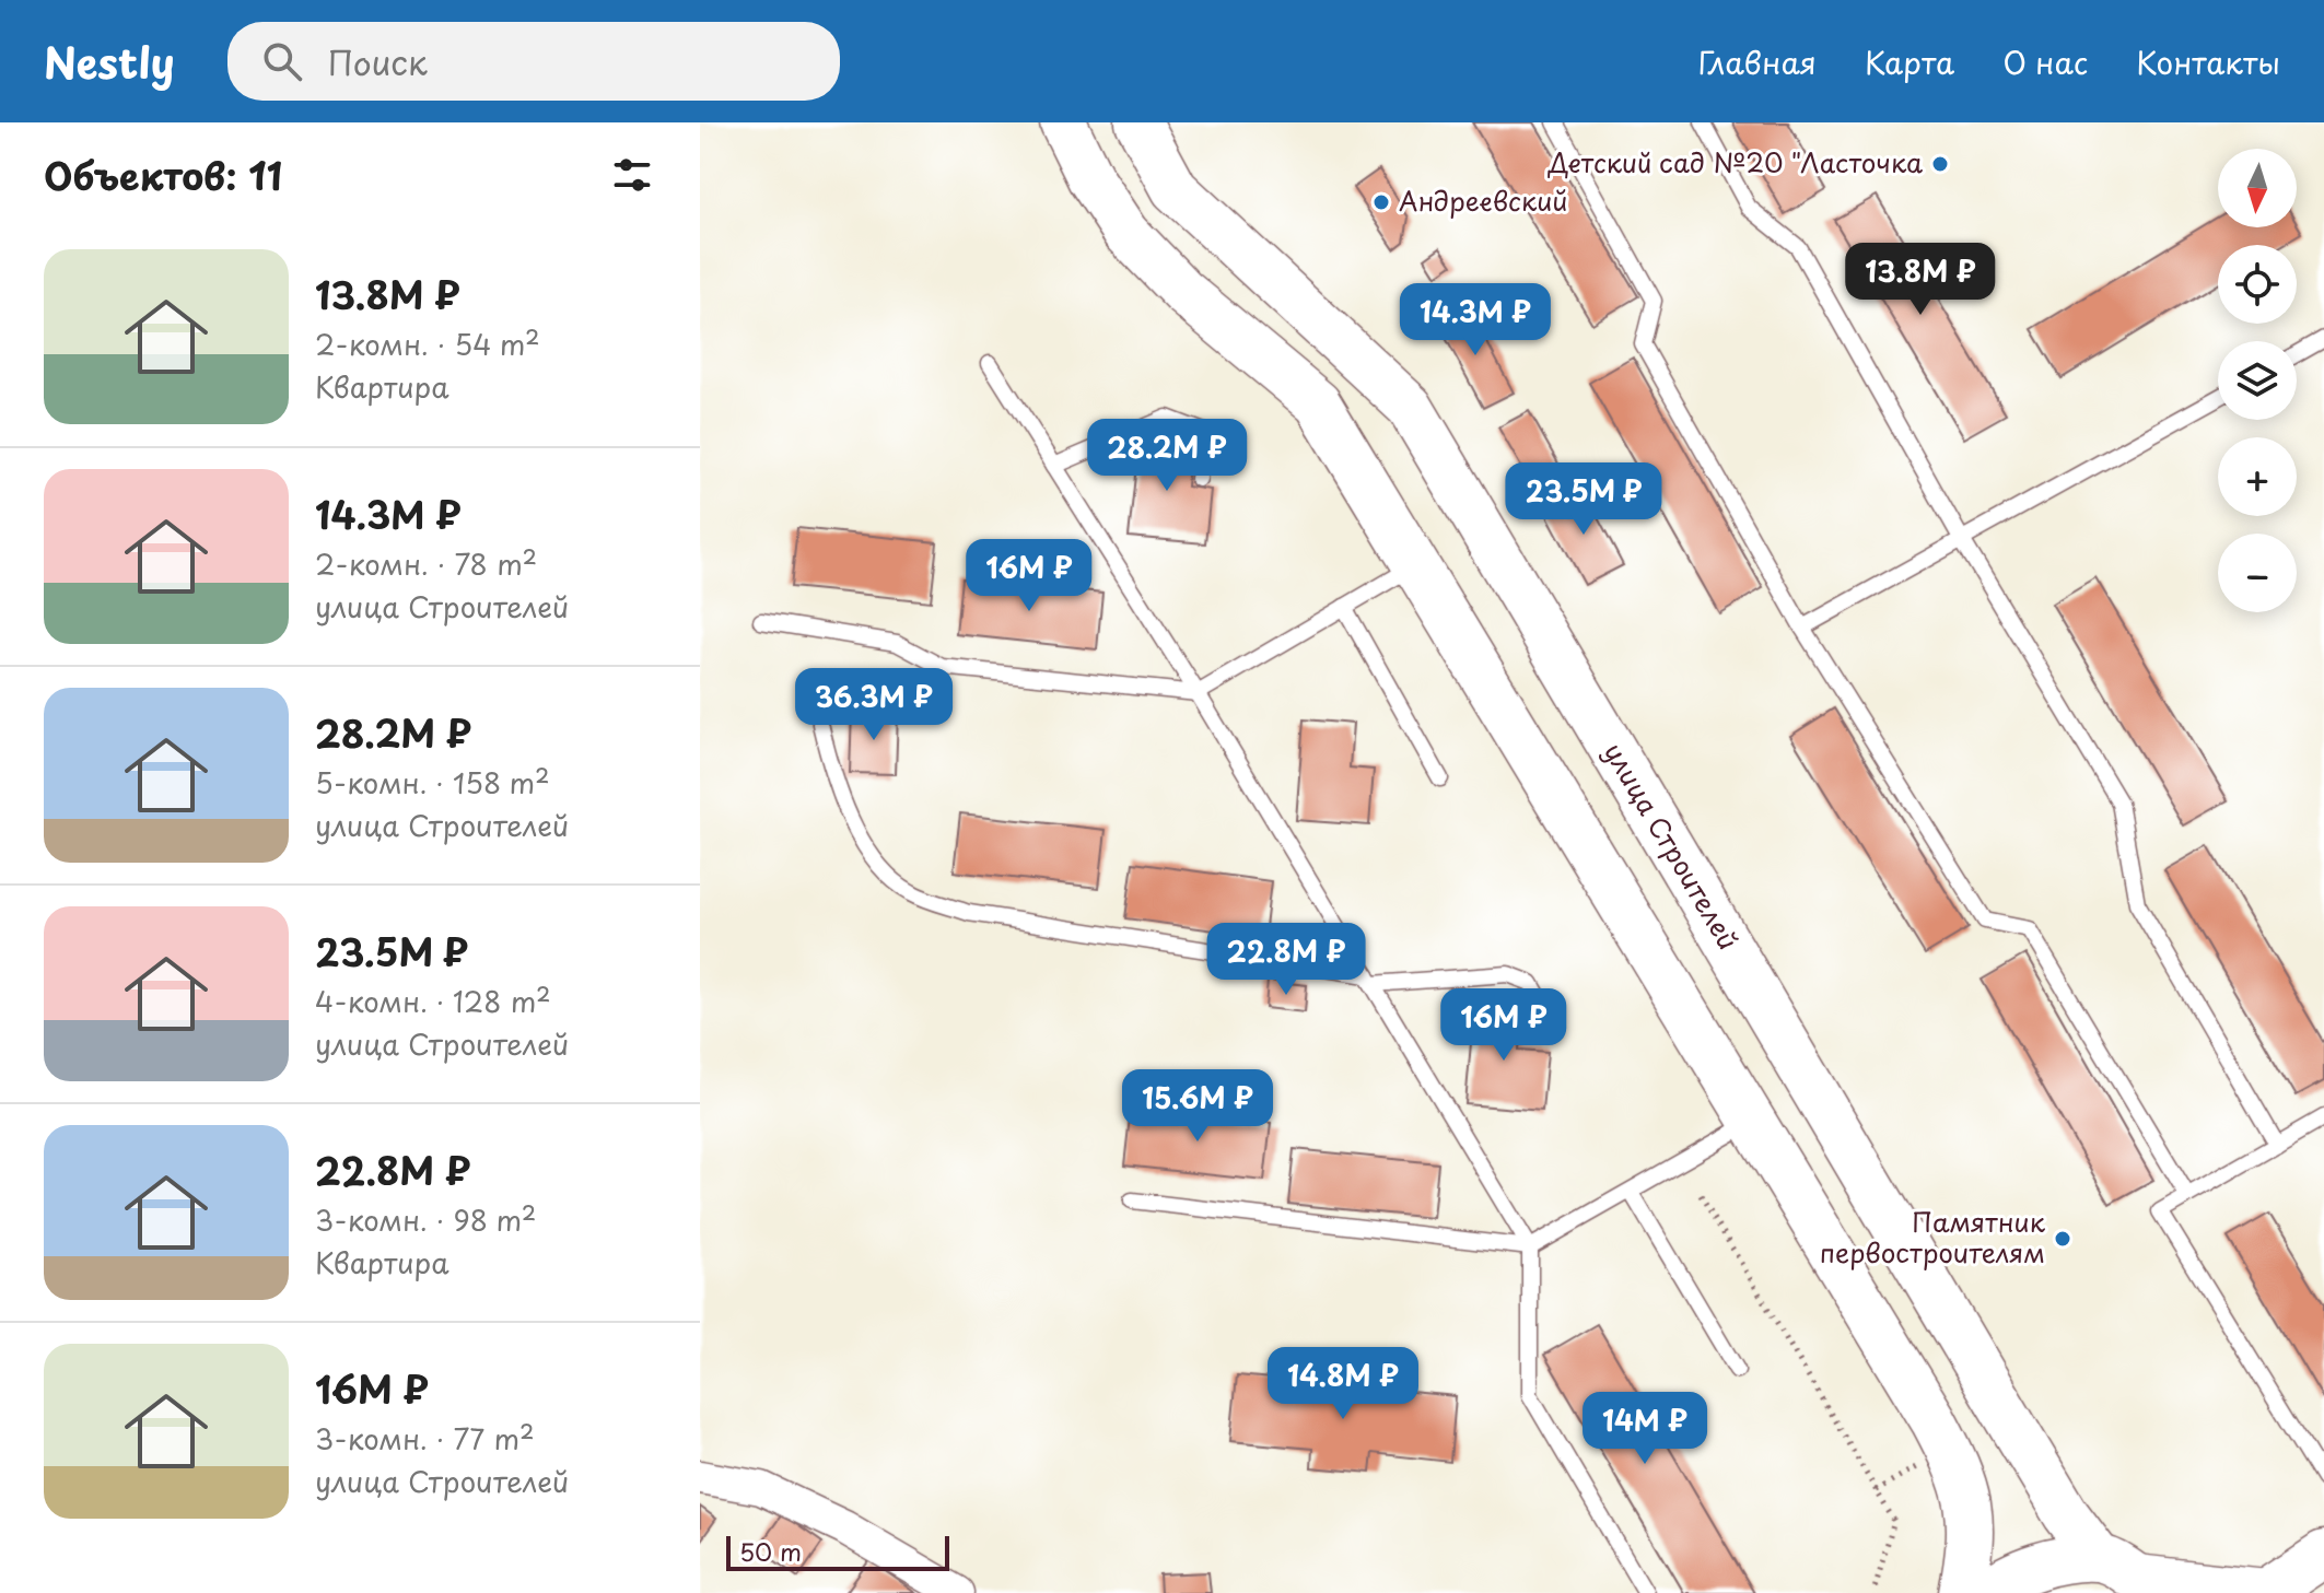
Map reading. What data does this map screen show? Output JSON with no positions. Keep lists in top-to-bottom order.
{
  "streets": {
    "main road": ["улица Строителей"]
  },
  "places": ["Детский сад №20 \"Ласточка", "Андреевский", "Памятник первостроителям"],
  "scale_bar": "50 m",
  "north": "bottom",
  "page": {
    "header": "Nestly",
    "search": "Поиск",
    "nav": [
      "Главная",
      "Карта",
      "О нас",
      "Контакты"
    ],
    "heading": "Объектов: 11",
    "map_buttons": ["+", "−"],
    "list": [
      {
        "name": "13.8M ₽",
        "note": "2-комн. · 54 m² · Квартира"
      },
      {
        "name": "14.3M ₽",
        "note": "2-комн. · 78 m² · улица Строителей"
      },
      {
        "name": "28.2M ₽",
        "note": "5-комн. · 158 m² · улица Строителей"
      },
      {
        "name": "23.5M ₽",
        "note": "4-комн. · 128 m² · улица Строителей"
      },
      {
        "name": "22.8M ₽",
        "note": "3-комн. · 98 m² · Квартира"
      },
      {
        "name": "16M ₽",
        "note": "3-комн. · 77 m² · улица Строителей"
      }
    ],
    "price": [
      "13.8M ₽",
      "14.3M ₽",
      "28.2M ₽",
      "23.5M ₽",
      "16M ₽",
      "36.3M ₽",
      "22.8M ₽",
      "16M ₽",
      "15.6M ₽",
      "14.8M ₽",
      "14M ₽"
    ],
    "scale": "50 m"
  }
}
